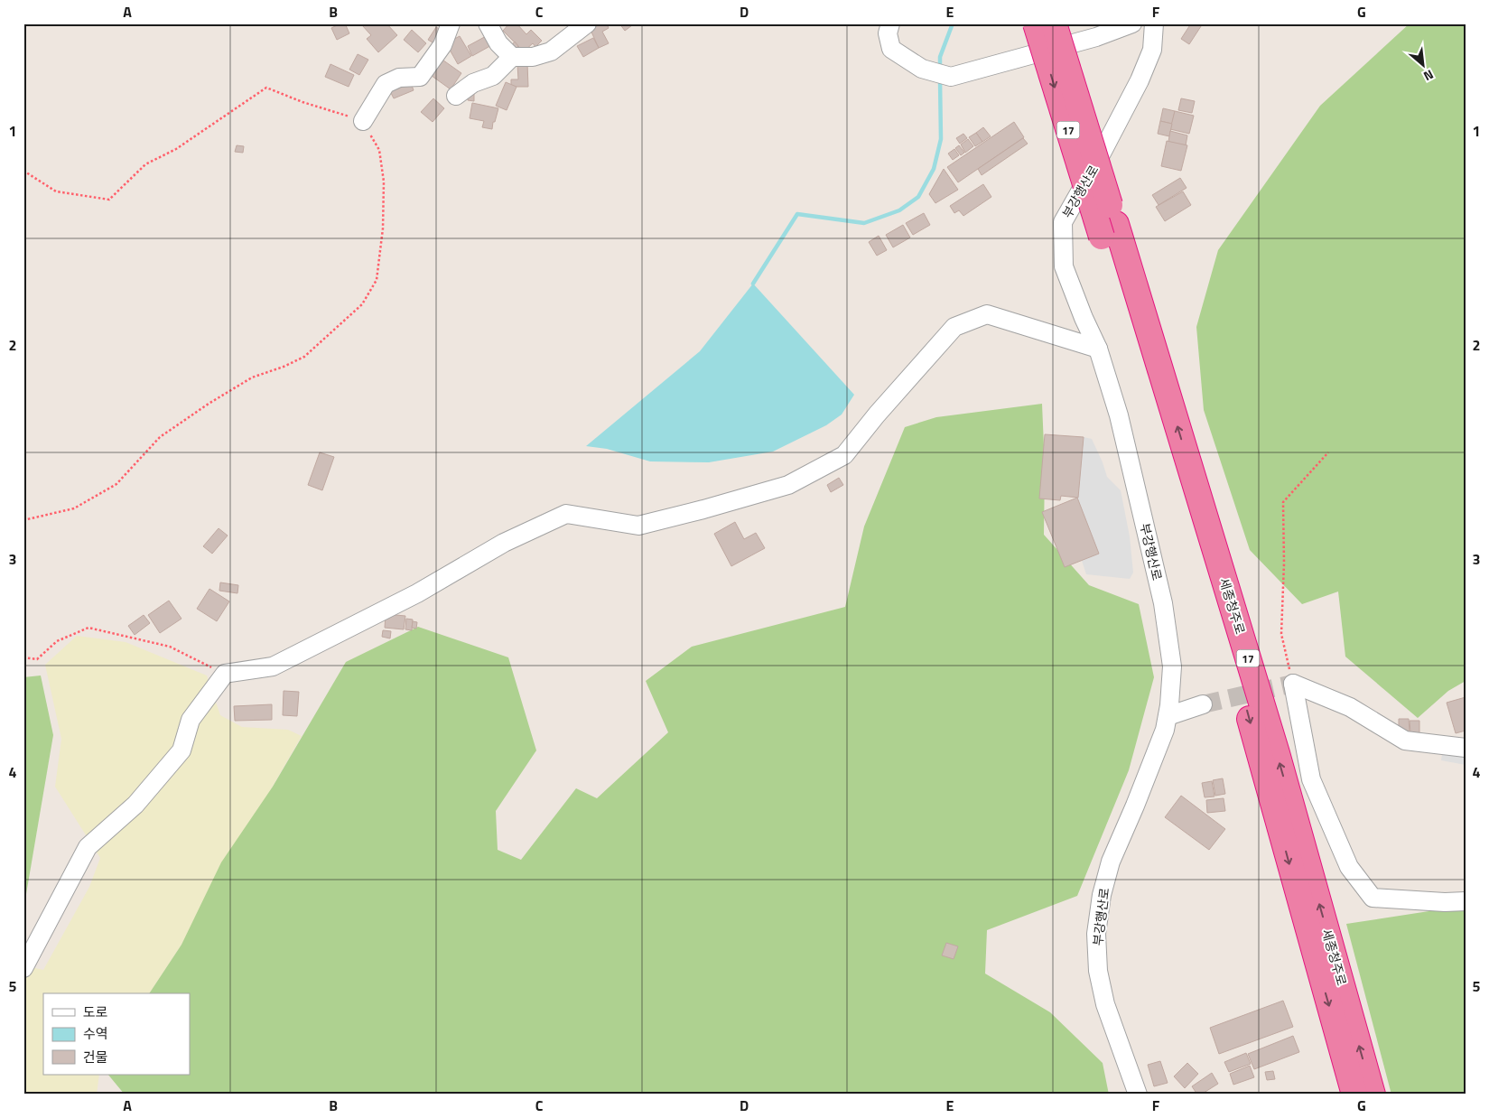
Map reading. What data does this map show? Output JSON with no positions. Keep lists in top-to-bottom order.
{
  "streets": {
    "highway": ["17", "세종청주로"],
    "street": ["부강행산로"]
  },
  "crossings": [
    ["17", "세종청주로"]
  ],
  "legend": ["도로", "수역", "건물"],
  "north": "bottom right",
  "grid": {
    "columns": [
      "A",
      "B",
      "C",
      "D",
      "E",
      "F",
      "G"
    ],
    "rows": [
      "1",
      "2",
      "3",
      "4",
      "5"
    ]
  }
}
